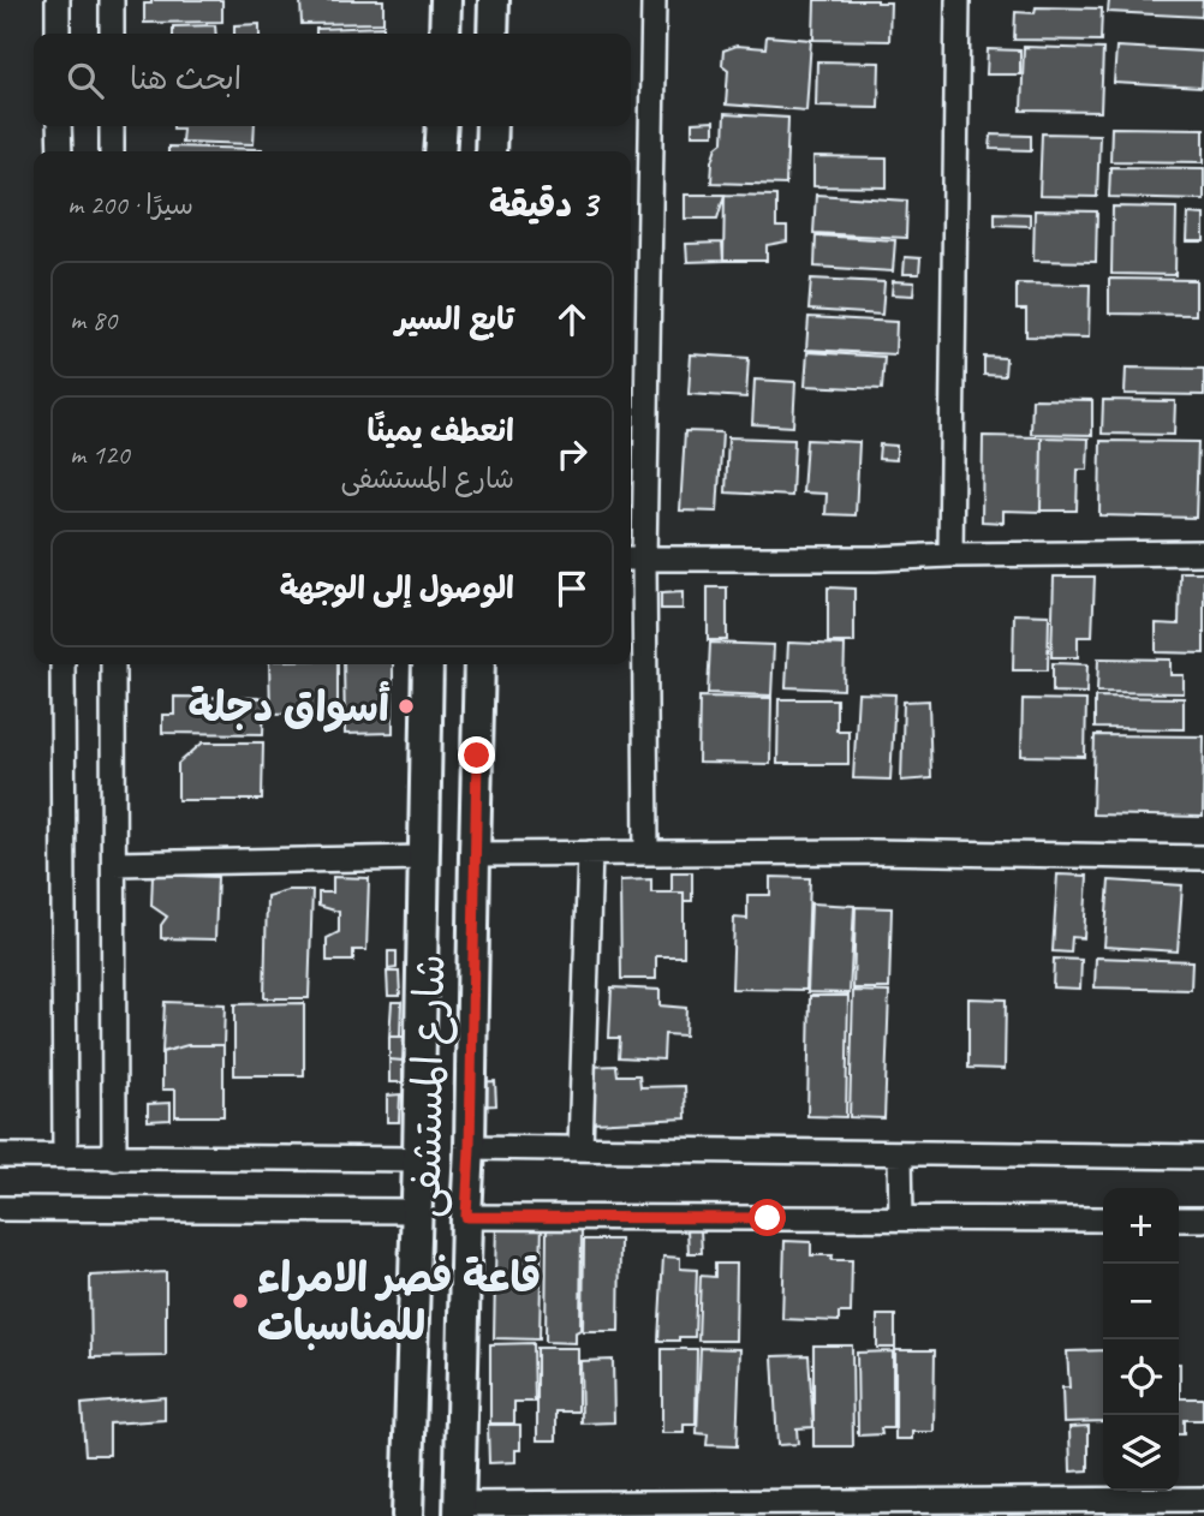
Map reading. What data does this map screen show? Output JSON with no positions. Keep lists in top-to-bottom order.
{
  "streets": {
    "street": ["شارع المستشفى"]
  },
  "places": ["أسواق دجلة", "قاعة فصر الامراء للمناسبات"],
  "page": {
    "search": "ابحث هنا",
    "heading": ["3 دقيقة", "سيرًا · 200 m"],
    "list": [
      ["تابع السير", "80 m"],
      ["انعطف يمينًا", "شارع المستشفى", "120 m"],
      "الوصول إلى الوجهة"
    ],
    "map_buttons": ["+", "−"]
  }
}
